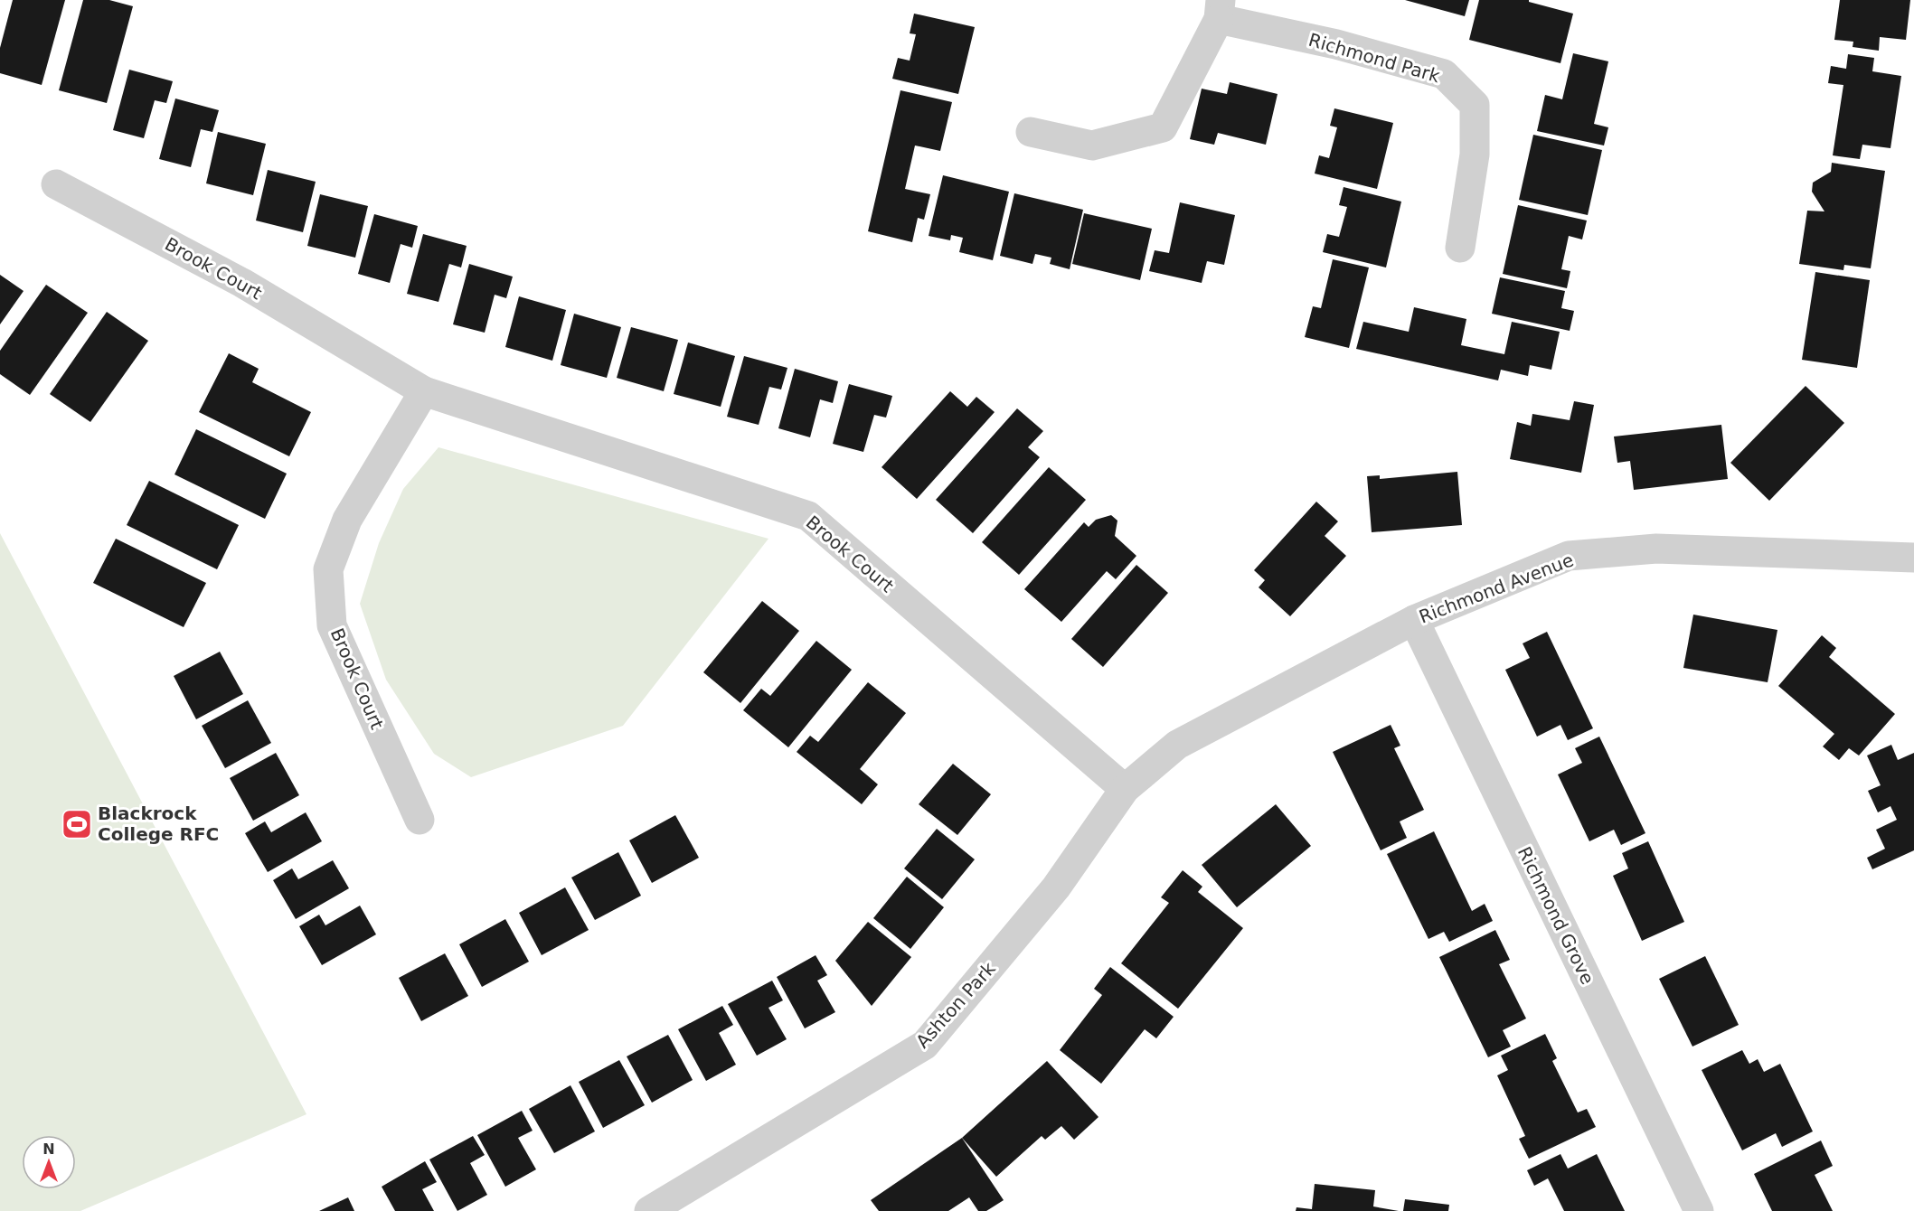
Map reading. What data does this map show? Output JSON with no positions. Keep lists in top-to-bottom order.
{
  "streets": {
    "street": [
      "Richmond Park",
      "Brook Court",
      "Richmond Avenue",
      "Richmond Grove",
      "Ashton Park"
    ]
  },
  "crossings": [
    ["Brook Court", "Richmond Avenue"],
    ["Brook Court", "Ashton Park"],
    ["Richmond Avenue", "Richmond Grove"],
    ["Richmond Avenue", "Ashton Park"]
  ],
  "places": {
    "sports": ["Blackrock College RFC"]
  },
  "north": "top"
}
